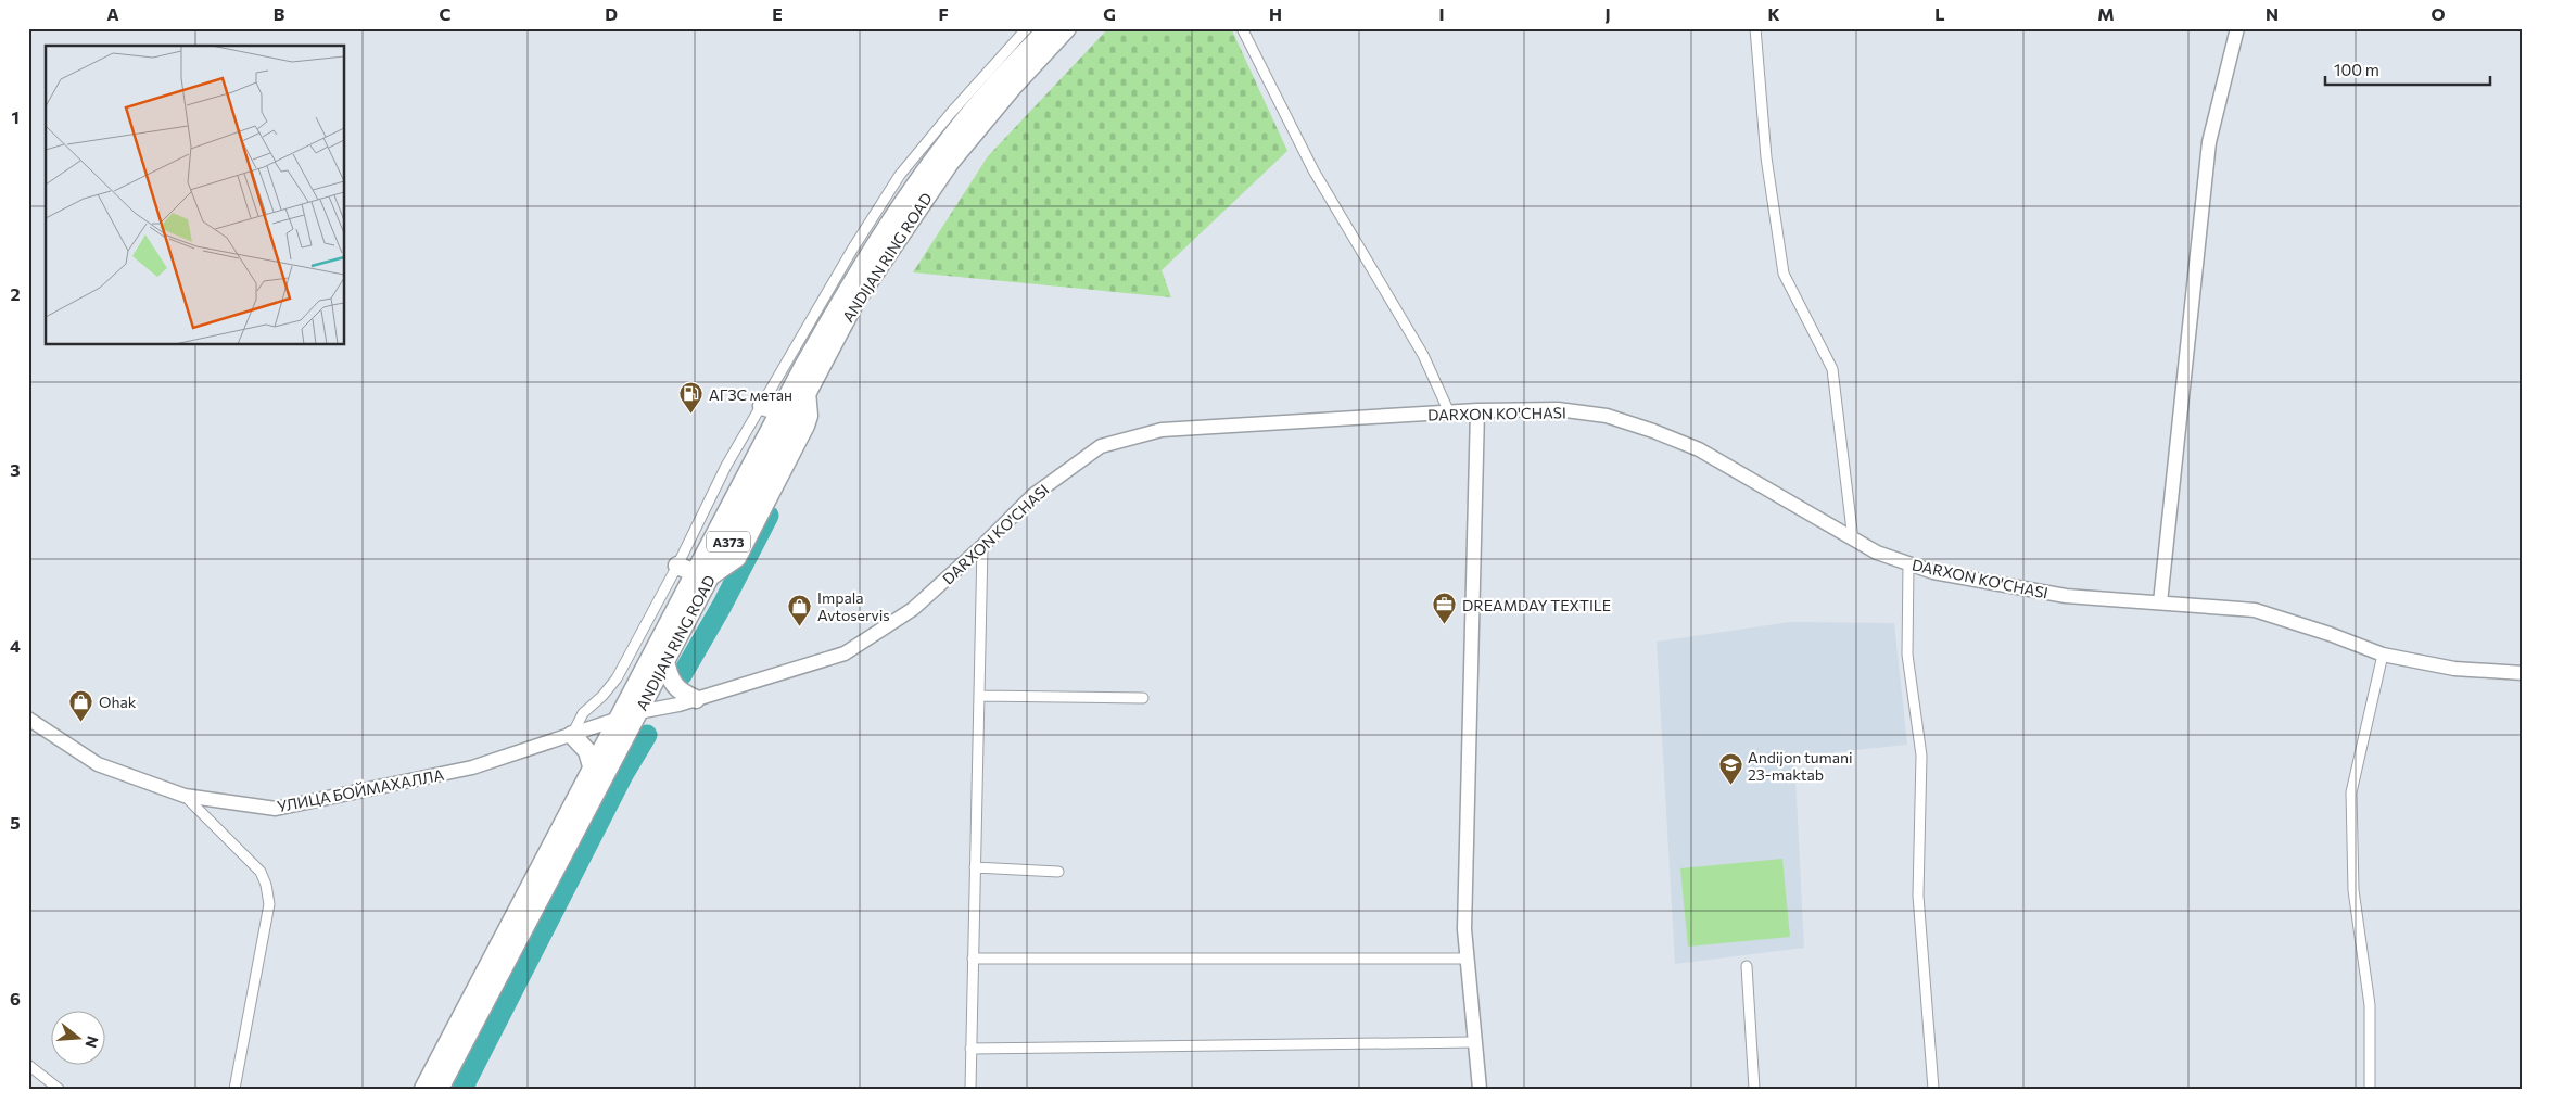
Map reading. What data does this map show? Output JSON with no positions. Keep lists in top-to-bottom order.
{
  "streets": {
    "highway": ["ANDIJAN RING ROAD", "A373"],
    "main road": ["DARXON KO'CHASI", "УЛИЦА БОЙМАХАЛЛА"]
  },
  "crossings": [
    ["ANDIJAN RING ROAD", "DARXON KO'CHASI"],
    ["ANDIJAN RING ROAD", "УЛИЦА БОЙМАХАЛЛА"],
    ["DARXON KO'CHASI", "УЛИЦА БОЙМАХАЛЛА"]
  ],
  "places": {
    "fuel station": ["АГЗС метан"],
    "office": ["DREAMDAY TEXTILE"],
    "shop": ["Impala Avtoservis", "Ohak"],
    "school or university": ["Andijon tumani 23-maktab"]
  },
  "scale_bar": "100 m",
  "north": "right",
  "grid": {
    "columns": [
      "A",
      "B",
      "C",
      "D",
      "E",
      "F",
      "G",
      "H",
      "I",
      "J",
      "K",
      "L",
      "M",
      "N",
      "O"
    ],
    "rows": [
      "1",
      "2",
      "3",
      "4",
      "5",
      "6"
    ]
  }
}
